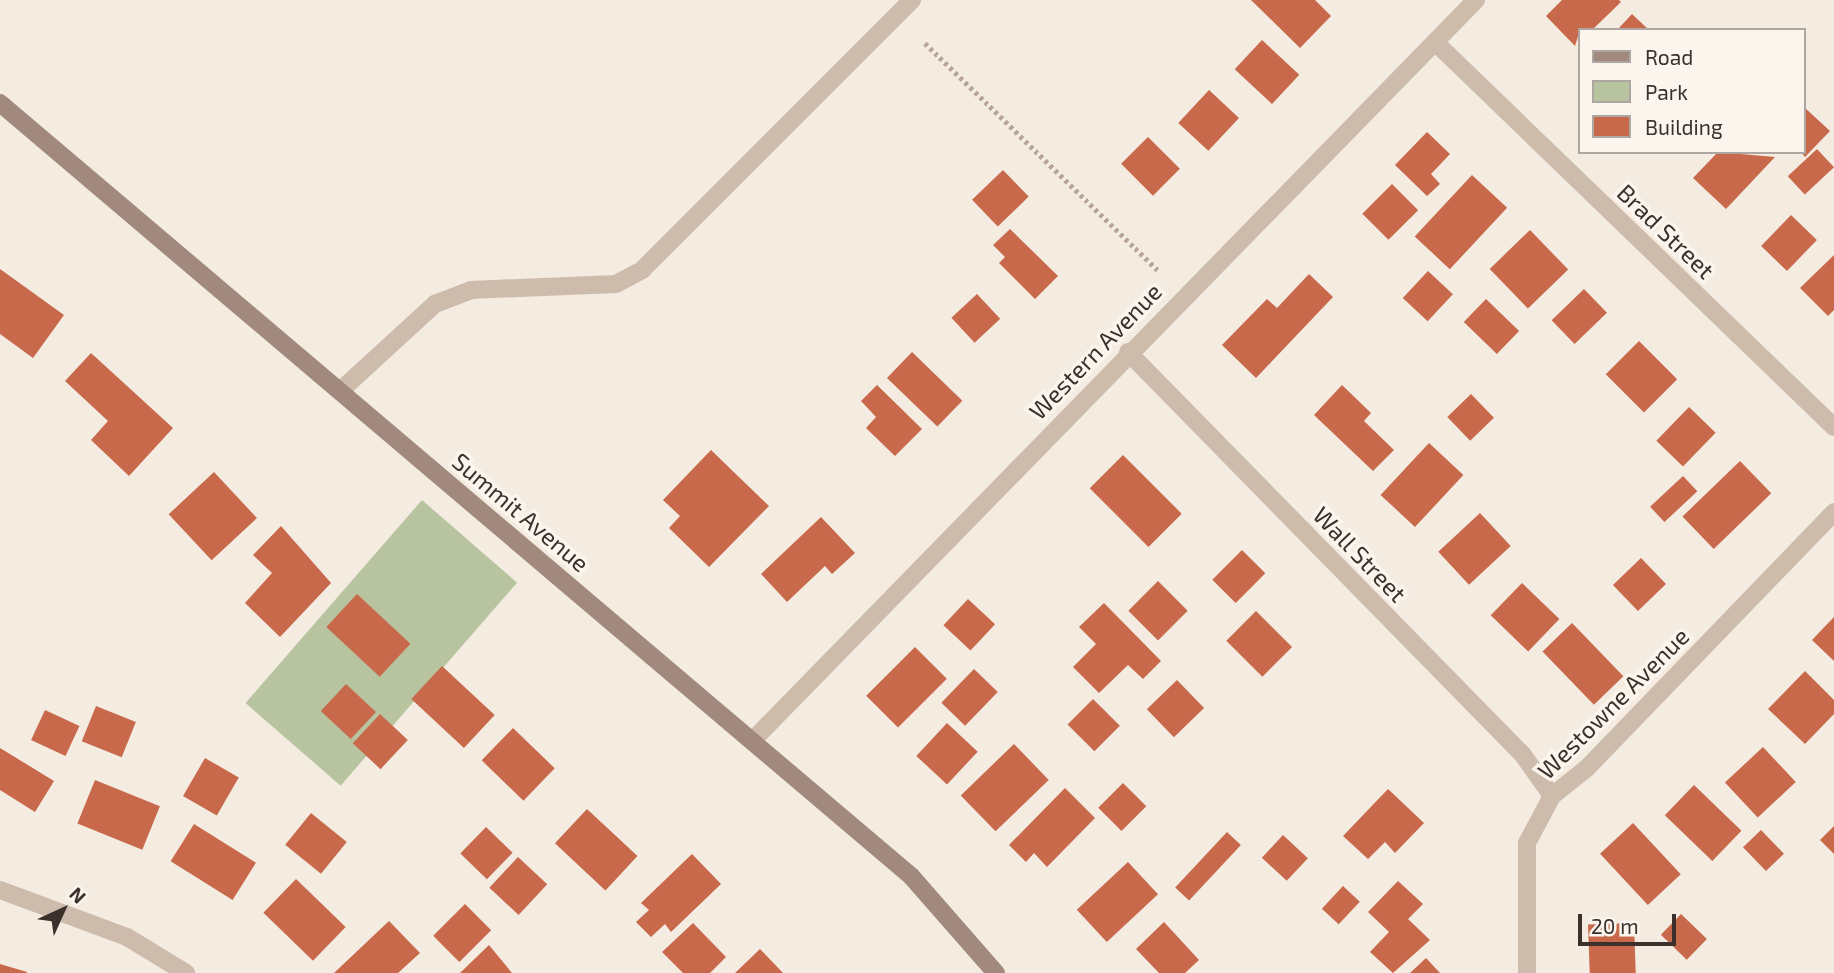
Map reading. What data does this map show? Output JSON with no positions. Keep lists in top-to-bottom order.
{
  "streets": {
    "main road": ["Summit Avenue"],
    "street": [
      "Brad Street",
      "Western Avenue",
      "Wall Street",
      "Westowne Avenue"
    ]
  },
  "crossings": [
    ["Brad Street", "Western Avenue"],
    ["Western Avenue", "Summit Avenue"],
    ["Western Avenue", "Wall Street"],
    ["Wall Street", "Westowne Avenue"]
  ],
  "legend": ["Road", "Park", "Building"],
  "scale_bar": "20 m",
  "north": "top right"
}
